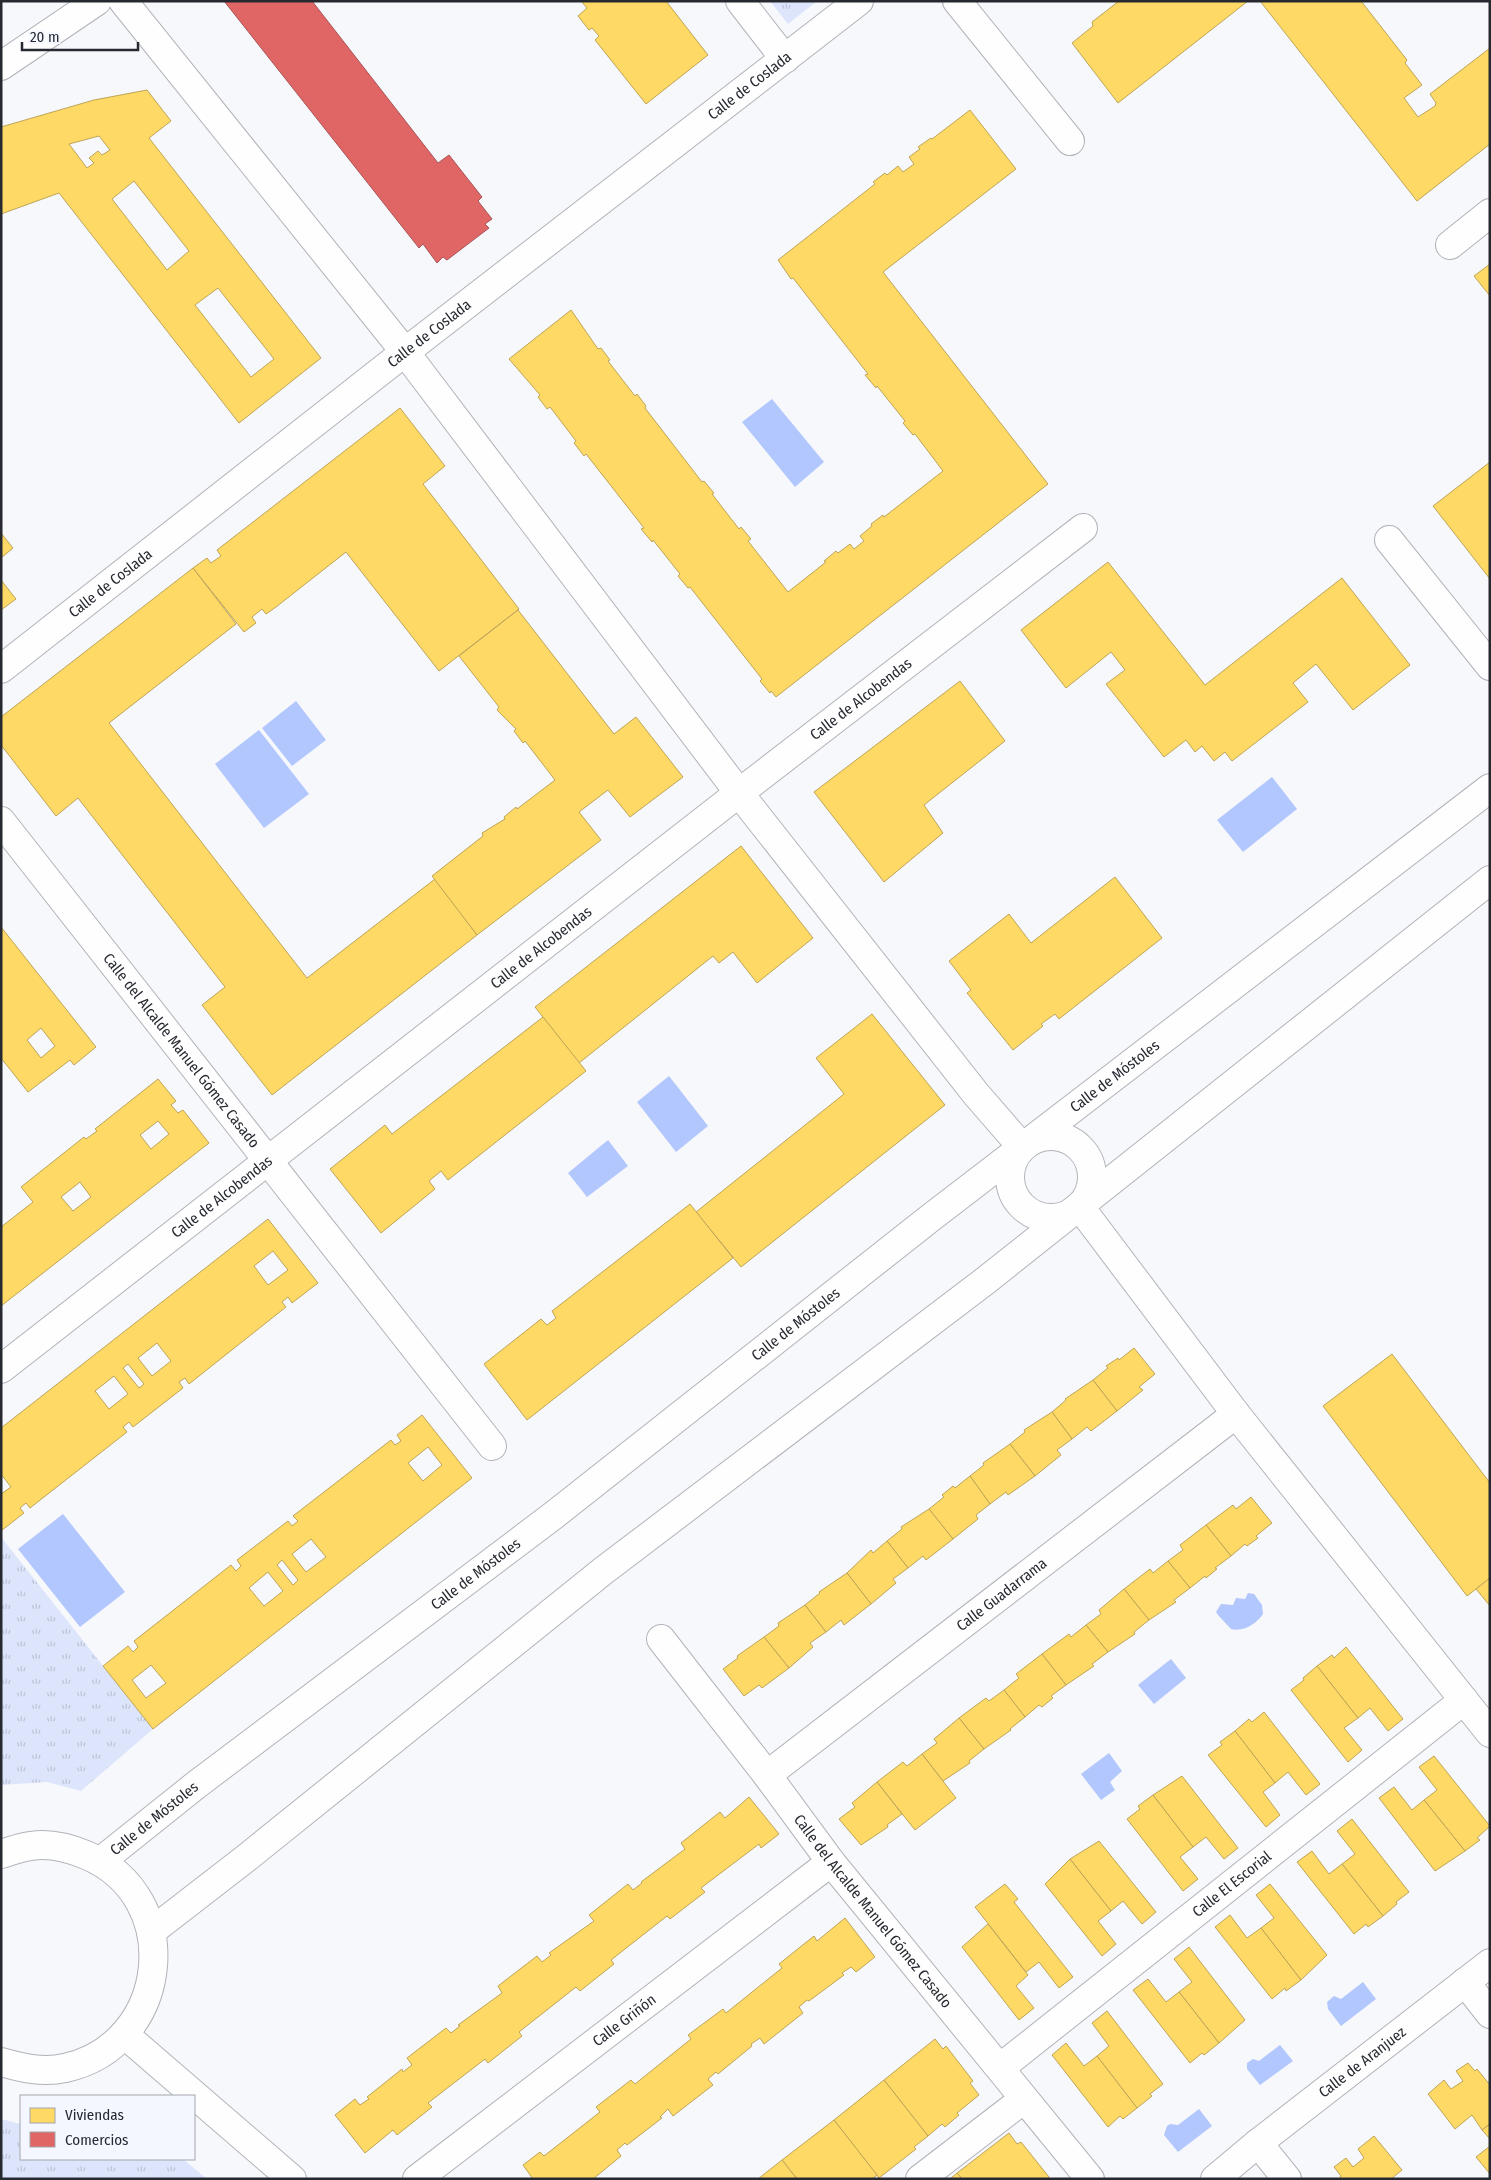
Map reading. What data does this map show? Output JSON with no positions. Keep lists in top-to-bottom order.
{
  "streets": {
    "street": [
      "Calle de Coslada",
      "Calle de Alcobendas",
      "Calle del Alcalde Manuel Gómez Casado",
      "Calle de Móstoles",
      "Calle Guadarrama",
      "Calle El Escorial",
      "Calle Griñón",
      "Calle de Aranjuez"
    ]
  },
  "crossings": [
    ["Calle de Alcobendas", "Calle del Alcalde Manuel Gómez Casado"],
    ["Calle del Alcalde Manuel Gómez Casado", "Calle Guadarrama"],
    ["Calle del Alcalde Manuel Gómez Casado", "Calle El Escorial"],
    ["Calle del Alcalde Manuel Gómez Casado", "Calle Griñón"]
  ],
  "legend": ["Viviendas", "Comercios"],
  "scale_bar": "20 m"
}
